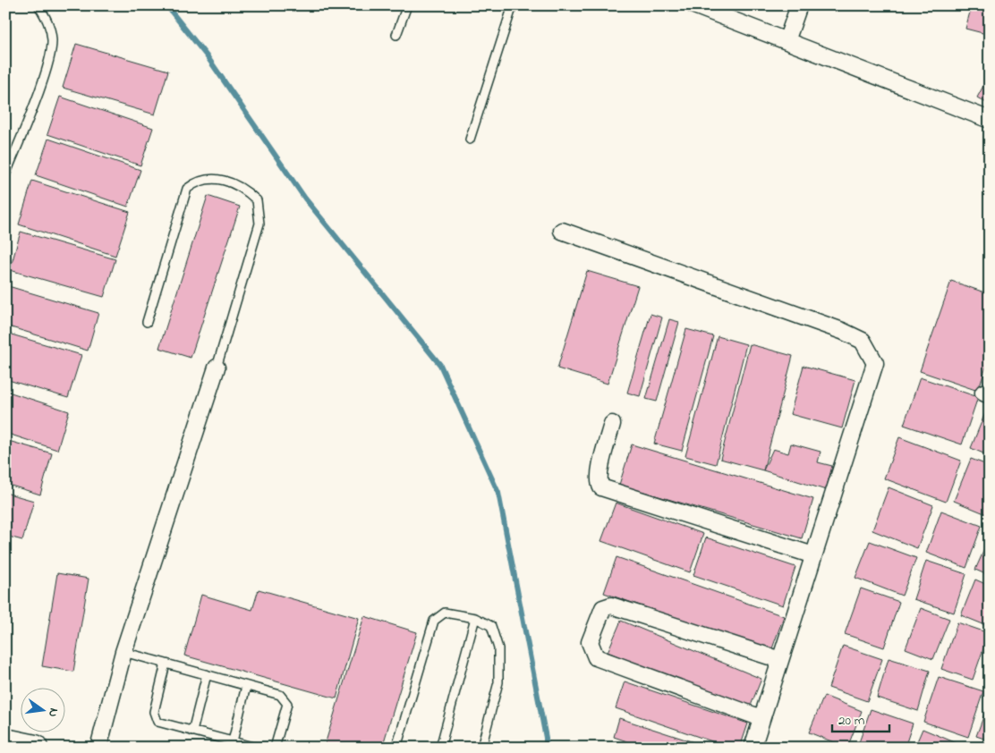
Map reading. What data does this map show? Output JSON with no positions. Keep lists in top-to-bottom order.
{
  "scale_bar": "20 m",
  "north": "right"
}
